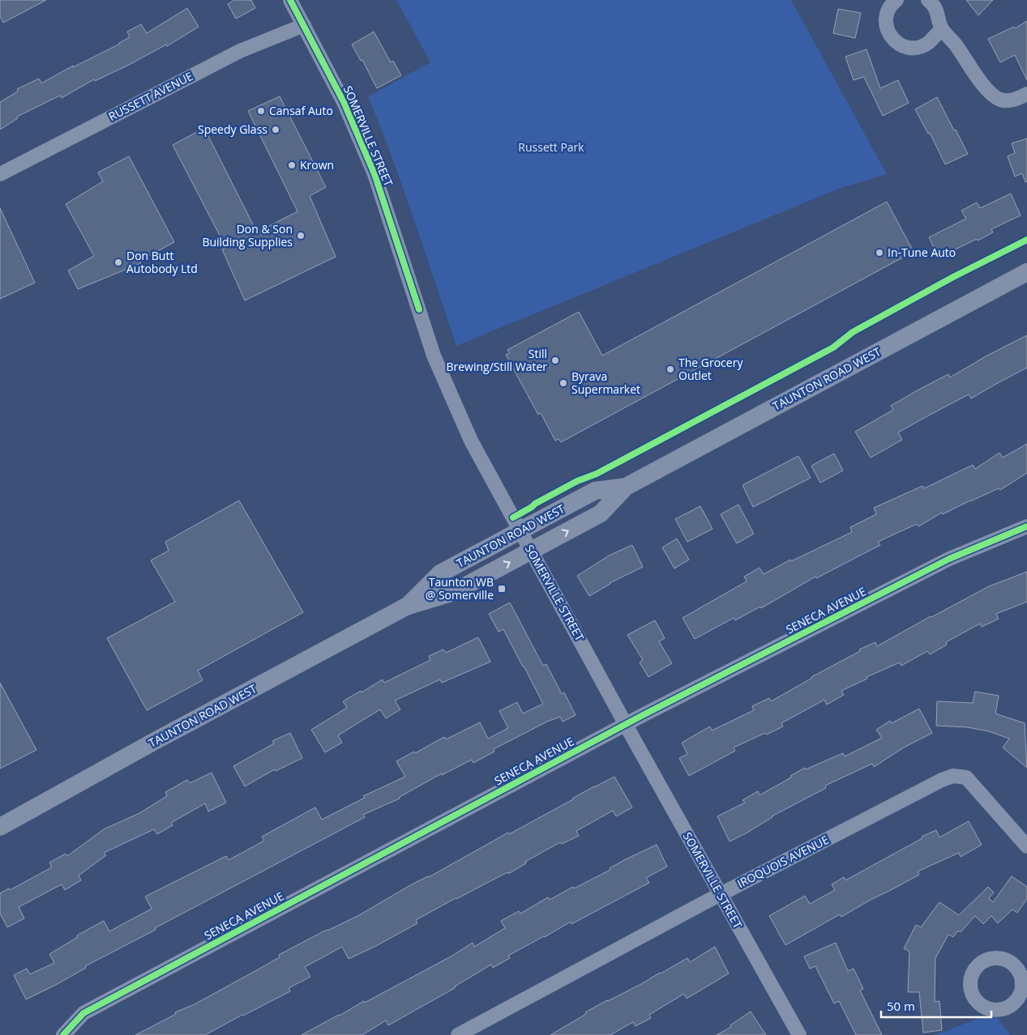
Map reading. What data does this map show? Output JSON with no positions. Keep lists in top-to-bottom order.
{
  "streets": {
    "main road": ["TAUNTON ROAD WEST"],
    "street": [
      "RUSSETT AVENUE",
      "SOMERVILLE STREET",
      "SENECA AVENUE",
      "IROQUOIS AVENUE"
    ]
  },
  "crossings": [
    ["RUSSETT AVENUE", "SOMERVILLE STREET"],
    ["SOMERVILLE STREET", "TAUNTON ROAD WEST"],
    ["SOMERVILLE STREET", "SENECA AVENUE"],
    ["SOMERVILLE STREET", "IROQUOIS AVENUE"]
  ],
  "parks": ["Russett Park"],
  "places": {
    "other": [
      "Cansaf Auto",
      "Speedy Glass",
      "Krown",
      "Don & Son Building Supplies",
      "In-Tune Auto",
      "Don Butt Autobody Ltd",
      "Still Brewing/Still Water",
      "The Grocery Outlet",
      "Byrava Supermarket"
    ],
    "transit": ["Taunton WB @ Somerville"]
  },
  "scale_bar": "50 m"
}
